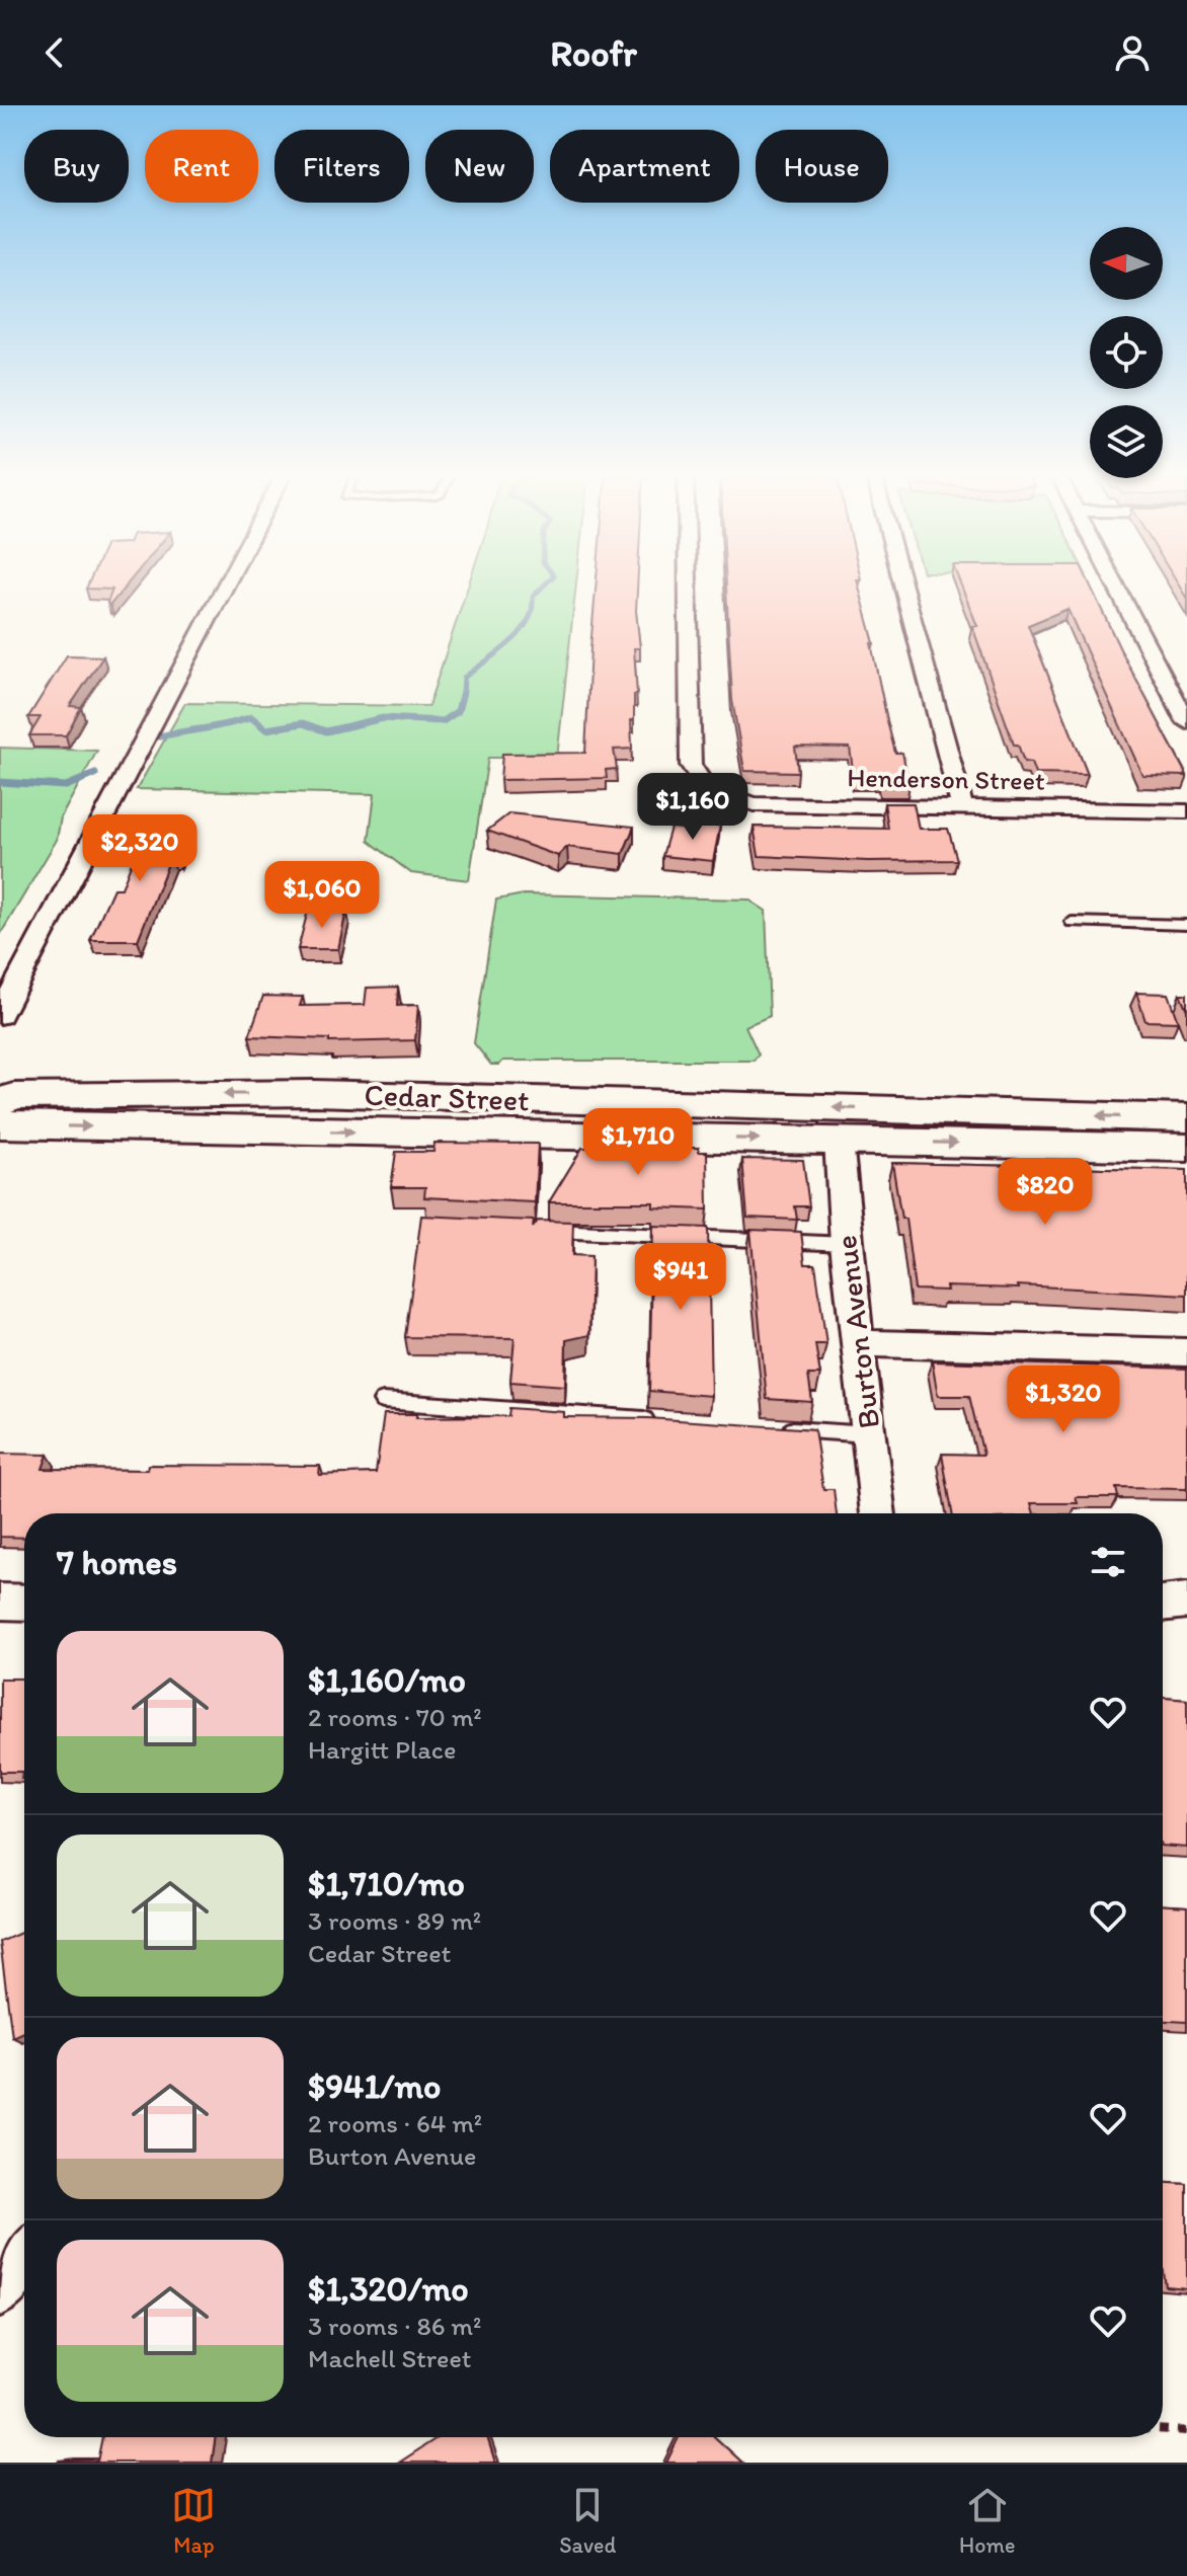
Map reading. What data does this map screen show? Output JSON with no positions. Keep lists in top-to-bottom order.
{
  "streets": {
    "main road": ["Cedar Street"],
    "street": ["Henderson Street", "Burton Avenue"]
  },
  "crossings": [
    ["Cedar Street", "Burton Avenue"]
  ],
  "north": "left",
  "page": {
    "header": "Roofr",
    "chip": [
      "Buy",
      "Rent",
      "Filters",
      "New",
      "Apartment",
      "House"
    ],
    "price": [
      "$1,160",
      "$2,320",
      "$1,060",
      "$1,710",
      "$820",
      "$941",
      "$1,320"
    ],
    "heading": "7 homes",
    "list": [
      {
        "name": "$1,160/mo",
        "note": "2 rooms · 70 m² · Hargitt Place"
      },
      {
        "name": "$1,710/mo",
        "note": "3 rooms · 89 m² · Cedar Street"
      },
      {
        "name": "$941/mo",
        "note": "2 rooms · 64 m² · Burton Avenue"
      },
      {
        "name": "$1,320/mo",
        "note": "3 rooms · 86 m² · Machell Street"
      }
    ],
    "tabs": ["Map", "Saved", "Home"]
  }
}
